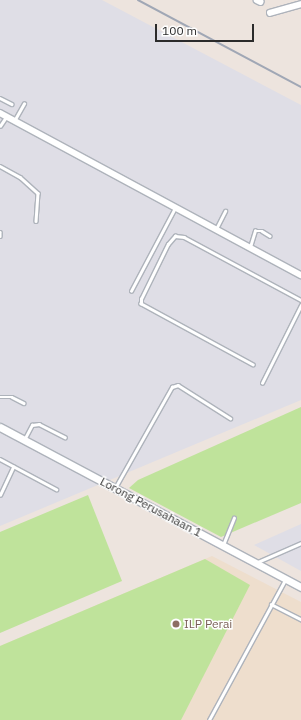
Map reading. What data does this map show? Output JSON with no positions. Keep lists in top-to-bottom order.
{
  "streets": {
    "street": ["Lorong Perusahaan 1"]
  },
  "places": ["ILP Perai"],
  "scale_bar": "100 m"
}
